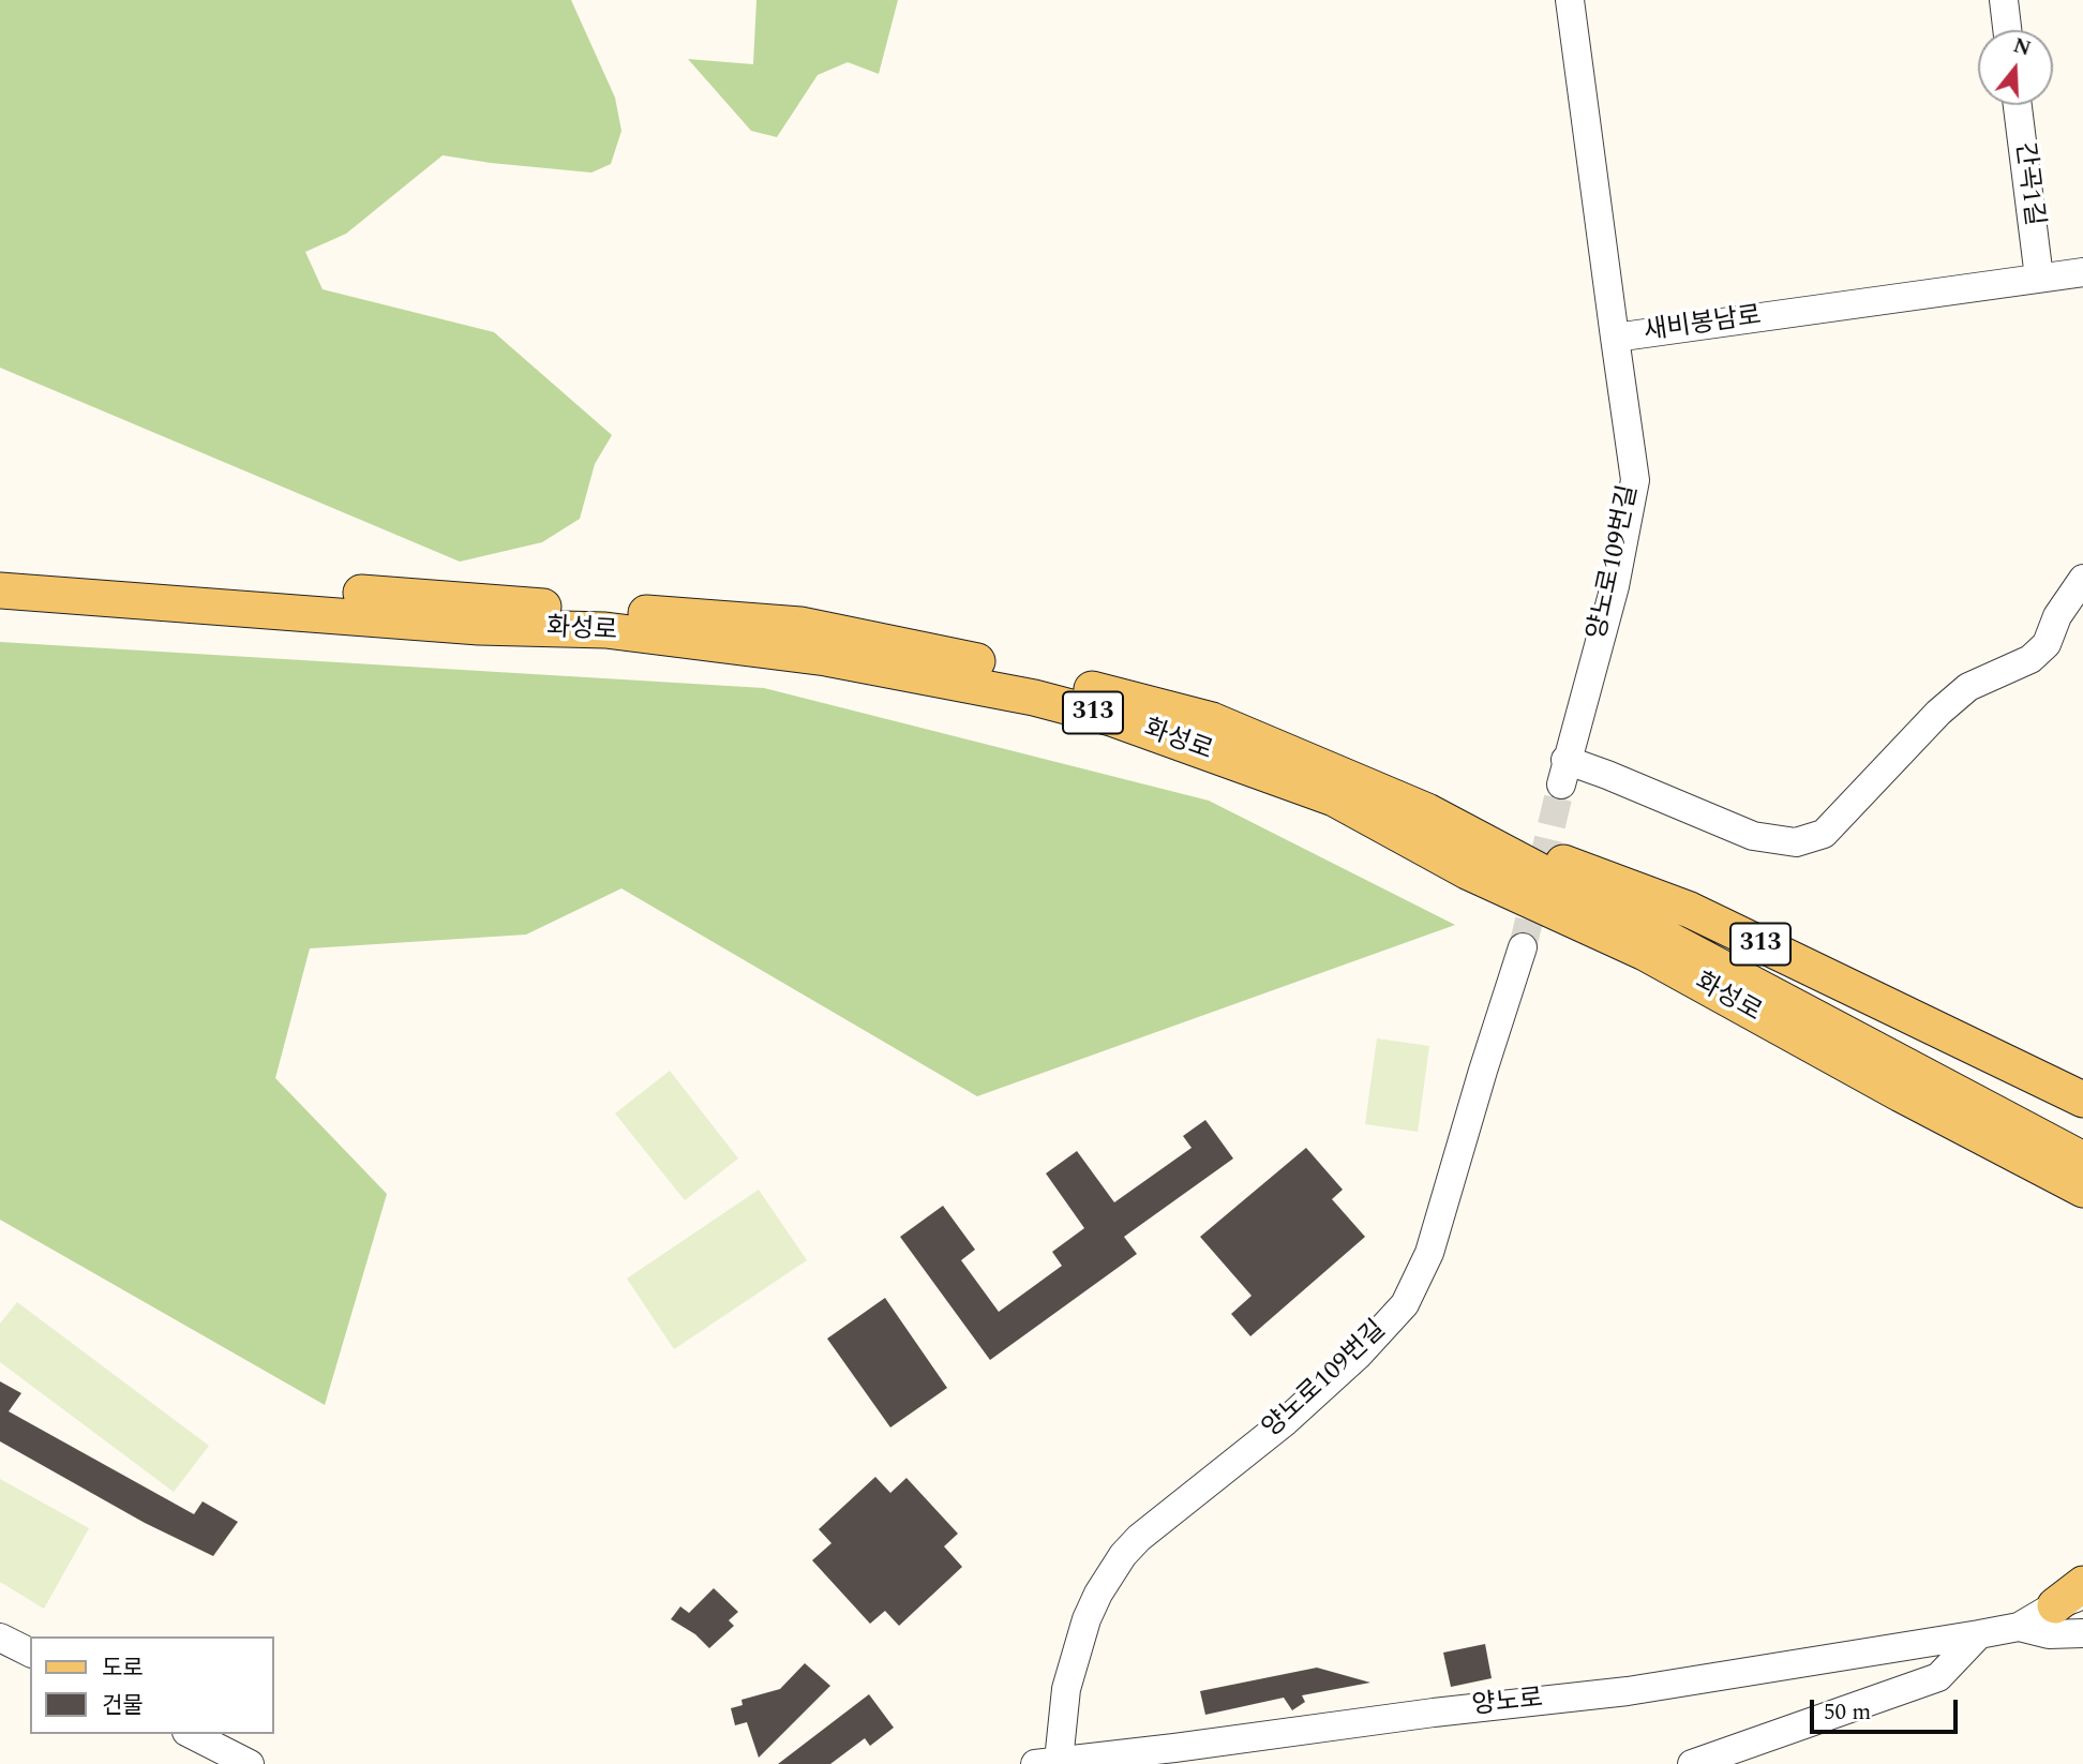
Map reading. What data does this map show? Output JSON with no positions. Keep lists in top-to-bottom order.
{
  "streets": {
    "main road": ["화성로", "313"],
    "street": [
      "간곡1길",
      "새비봉남로",
      "양노로109번길",
      "양노로"
    ]
  },
  "crossings": [
    ["간곡1길", "새비봉남로"],
    ["새비봉남로", "양노로109번길"],
    ["양노로109번길", "양노로"],
    ["화성로", "313"]
  ],
  "legend": ["도로", "건물"],
  "scale_bar": "50 m",
  "north": "top"
}
